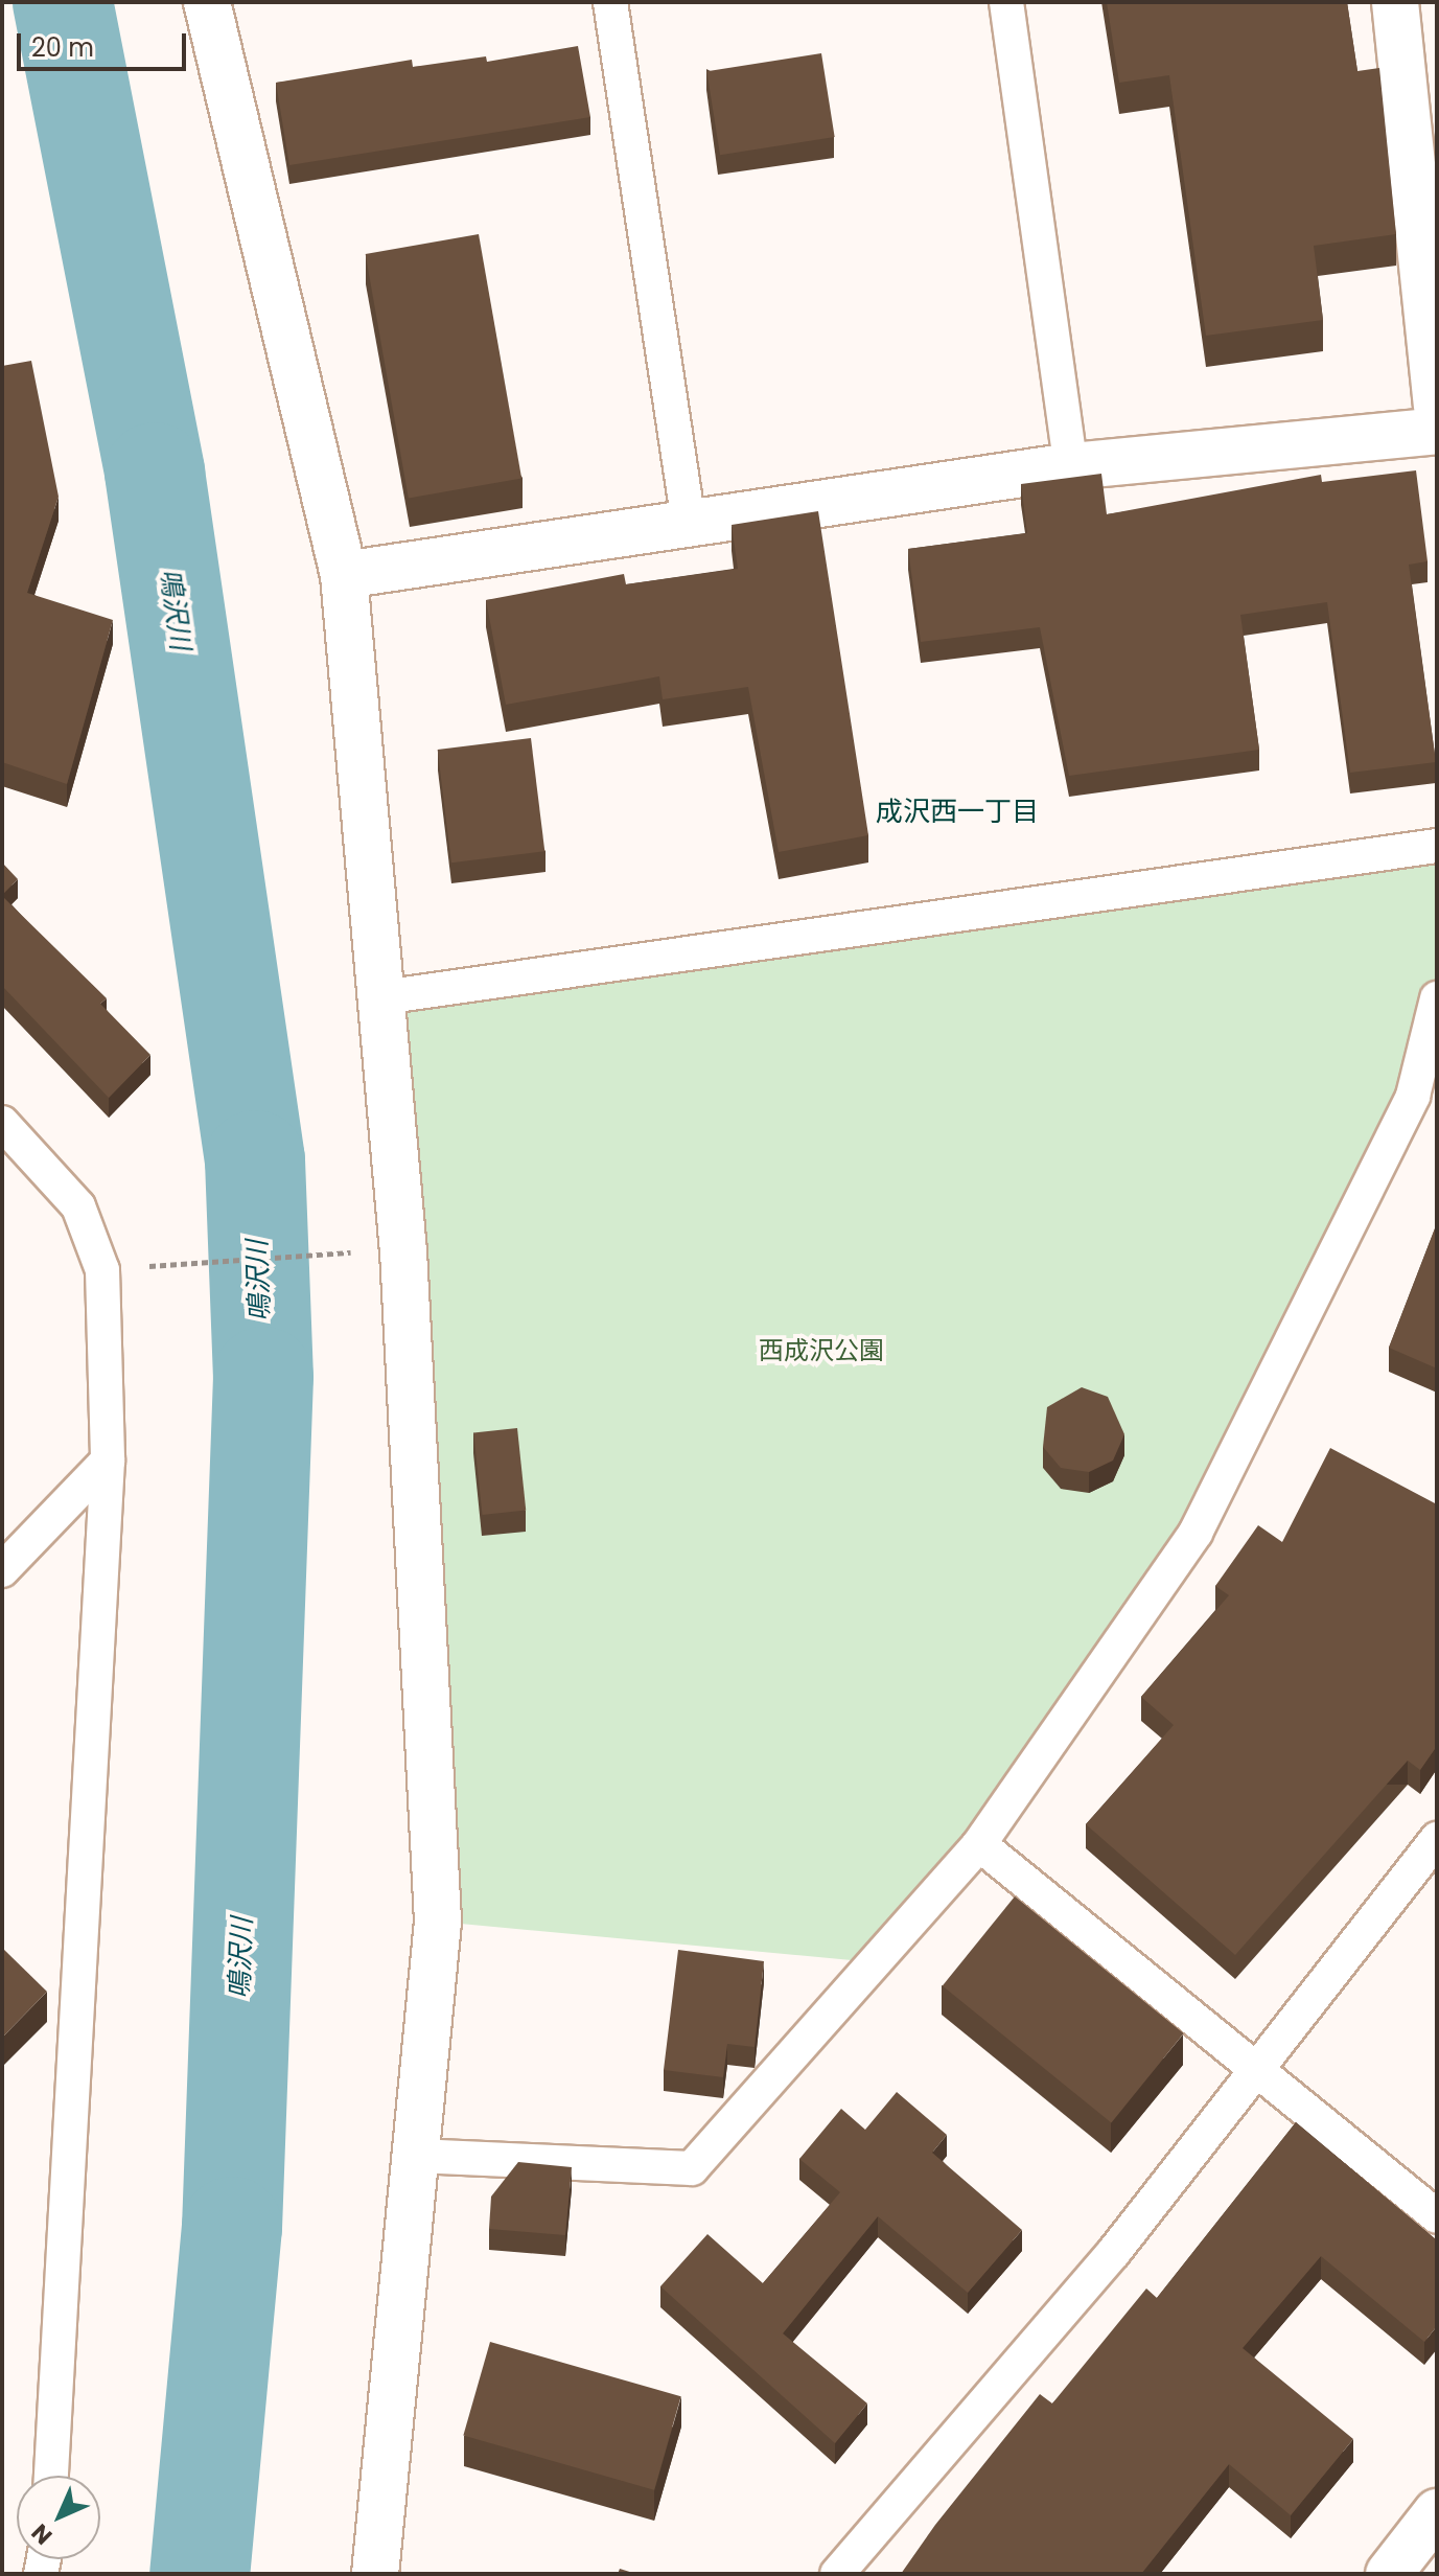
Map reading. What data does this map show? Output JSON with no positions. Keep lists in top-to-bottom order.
{
  "districts": ["成沢西一丁目"],
  "water": ["鳴沢川"],
  "parks": ["西成沢公園"],
  "scale_bar": "20 m",
  "north": "bottom left"
}
